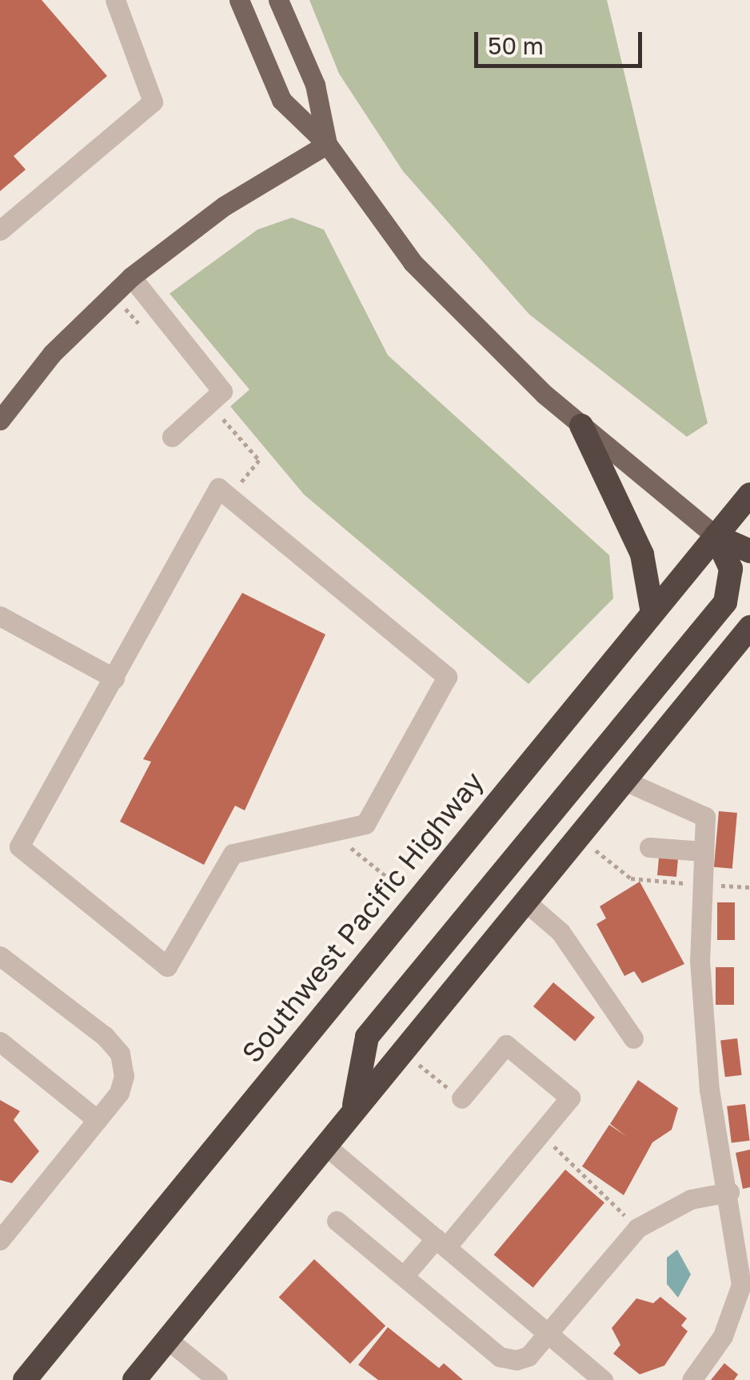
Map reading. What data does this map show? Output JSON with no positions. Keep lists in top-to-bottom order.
{
  "streets": {
    "highway": ["Southwest Pacific Highway"]
  },
  "scale_bar": "50 m"
}
